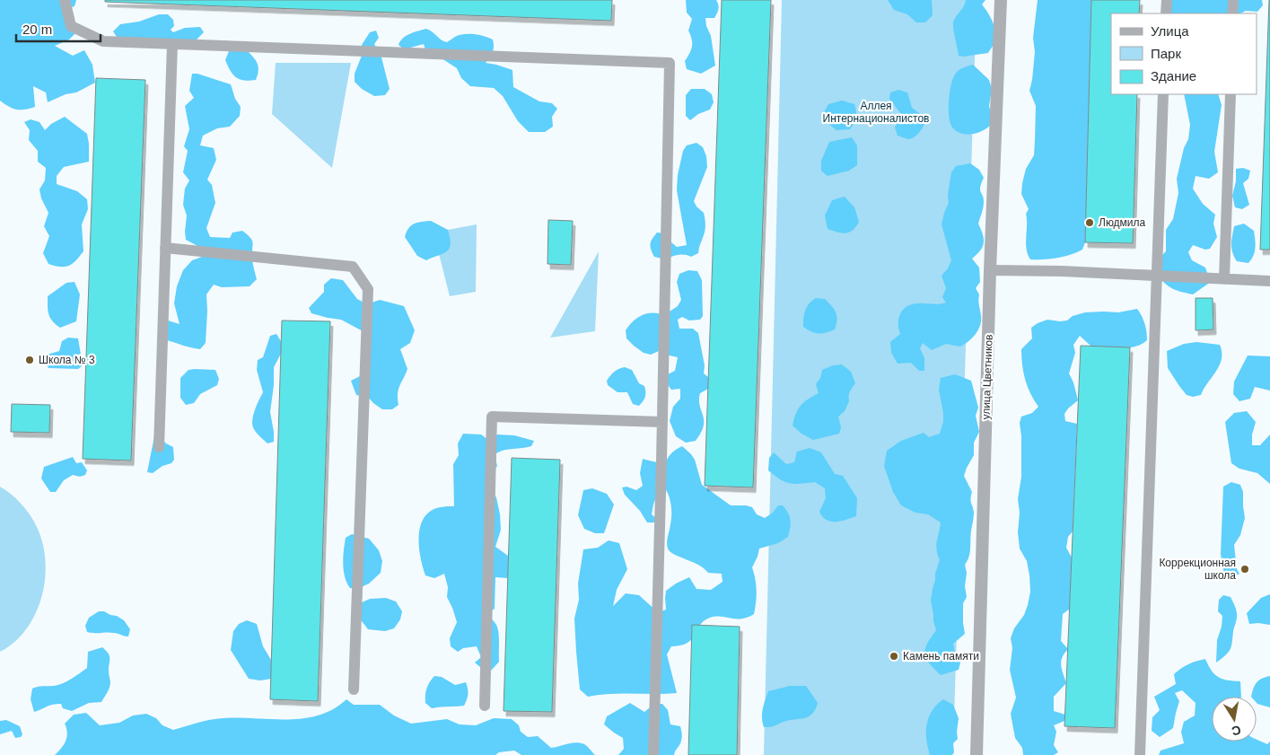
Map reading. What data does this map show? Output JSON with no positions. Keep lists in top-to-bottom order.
{
  "streets": {
    "street": ["улица Цветников"]
  },
  "parks": ["Аллея Интернационалистов"],
  "places": [
    "Людмила",
    "Школа № 3",
    "Коррекционная школа",
    "Камень памяти"
  ],
  "legend": ["Улица", "Парк", "Здание"],
  "scale_bar": "20 m",
  "north": "bottom"
}
